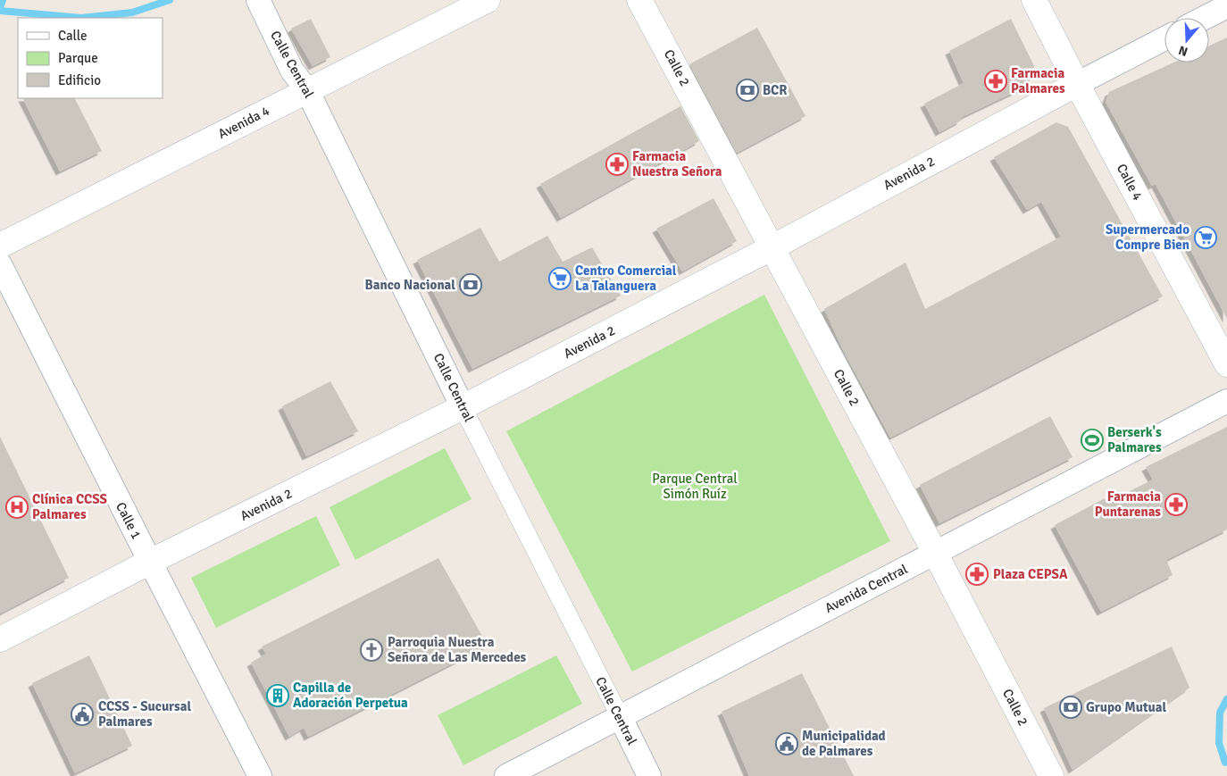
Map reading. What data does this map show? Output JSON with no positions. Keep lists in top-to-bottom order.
{
  "streets": {
    "main road": [
      "Calle 2",
      "Avenida 4",
      "Avenida 2",
      "Calle 4"
    ],
    "street": ["Calle Central", "Calle 1", "Avenida Central"]
  },
  "crossings": [
    ["Calle Central", "Avenida 4"],
    ["Calle Central", "Avenida 2"],
    ["Calle Central", "Avenida Central"],
    ["Calle 2", "Avenida 2"],
    ["Calle 2", "Avenida Central"],
    ["Avenida 2", "Calle 4"],
    ["Avenida 2", "Calle 1"]
  ],
  "parks": ["Parque Central Simón Ruíz"],
  "places": {
    "pharmacy": [
      "Farmacia Palmares",
      "Farmacia Nuestra Señora",
      "Farmacia Puntarenas",
      "Plaza CEPSA"
    ],
    "bank": ["BCR", "Banco Nacional", "Grupo Mutual"],
    "supermarket": ["Supermercado Compre Bien", "Centro Comercial La Talanguera"],
    "sports": ["Berserk's Palmares"],
    "hospital": ["Clínica CCSS Palmares"],
    "church": ["Parroquia Nuestra Señora de Las Mercedes"],
    "building": ["Capilla de Adoración Perpetua"],
    "public building": ["CCSS - Sucursal Palmares", "Municipalidad de Palmares"]
  },
  "legend": ["Calle", "Parque", "Edificio"],
  "north": "bottom"
}
